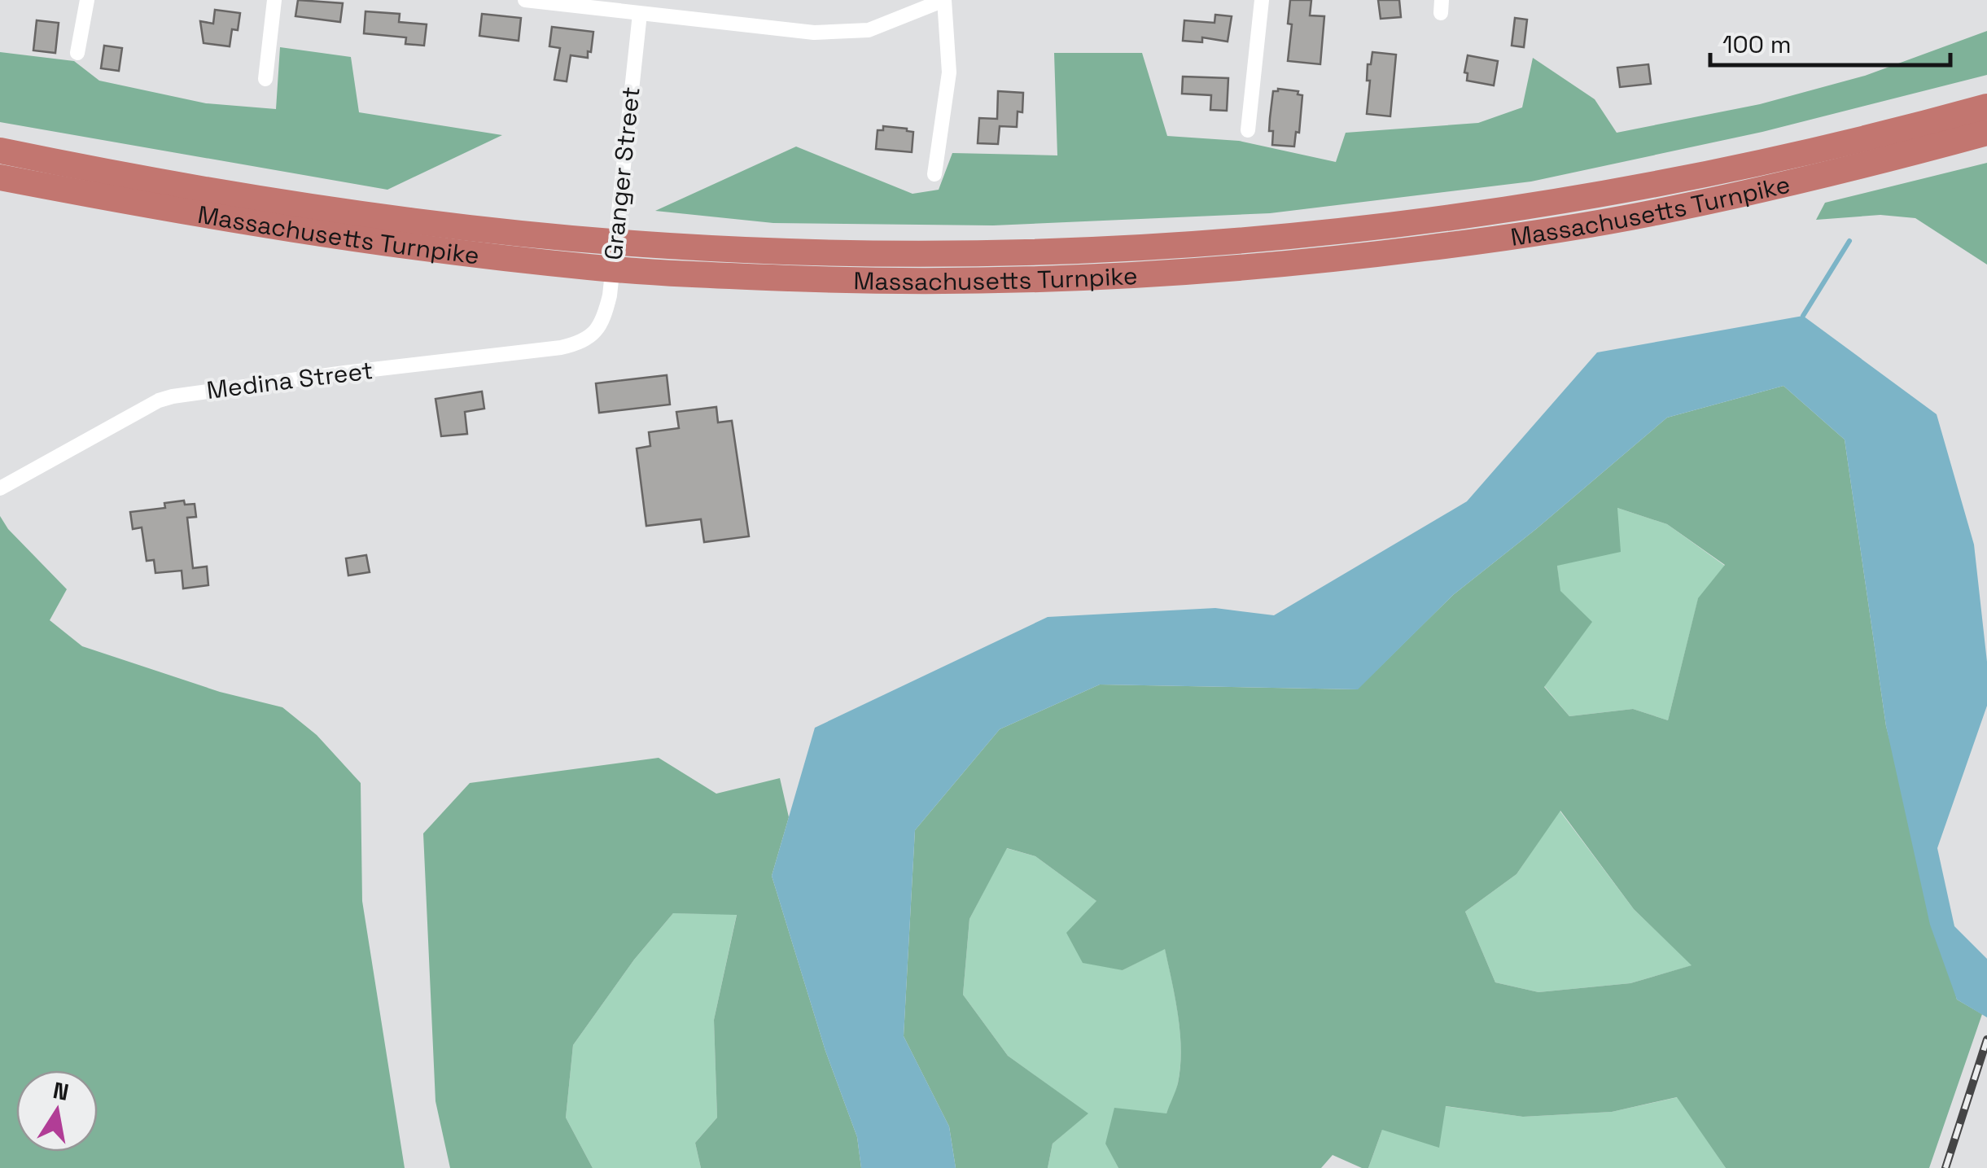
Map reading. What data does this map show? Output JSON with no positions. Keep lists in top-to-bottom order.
{
  "streets": {
    "highway": ["Massachusetts Turnpike"],
    "street": ["Granger Street", "Medina Street"]
  },
  "crossings": [
    ["Granger Street", "Medina Street"]
  ],
  "scale_bar": "100 m",
  "north": "top"
}
